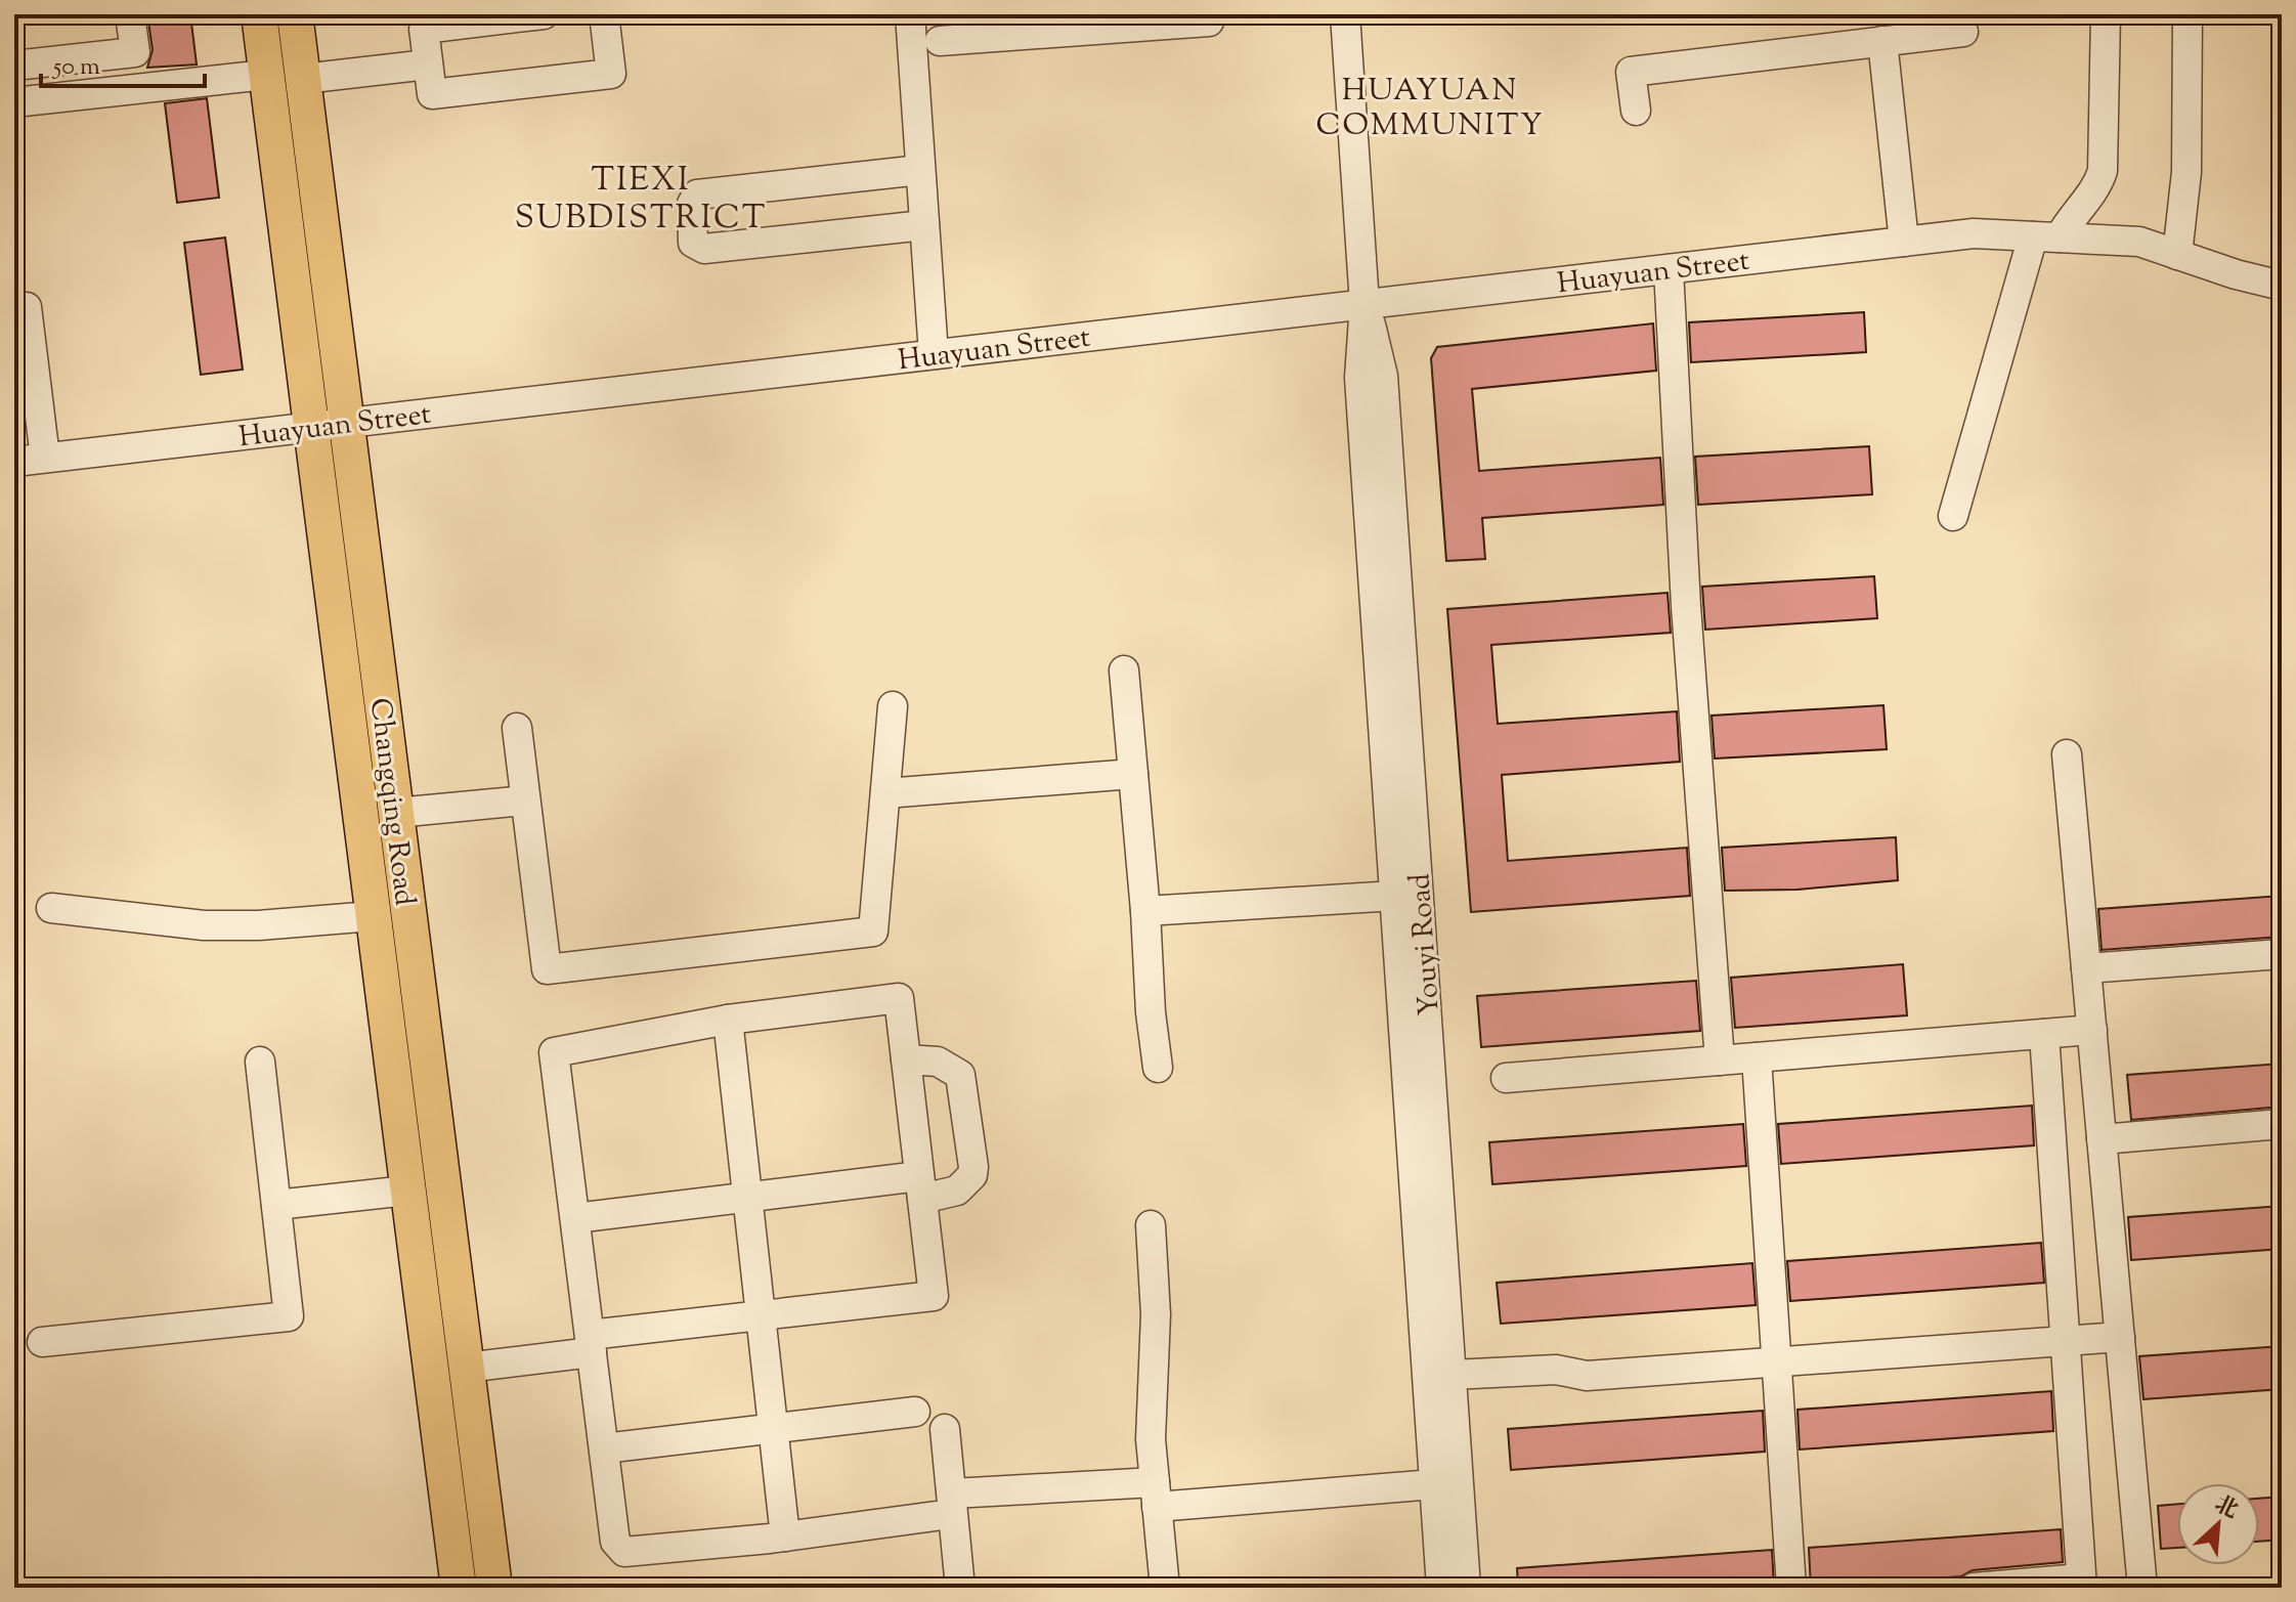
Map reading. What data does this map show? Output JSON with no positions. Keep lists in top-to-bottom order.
{
  "streets": {
    "main road": ["Changqing Road"],
    "street": ["Huayuan Street", "Youyi Road"]
  },
  "crossings": [
    ["Huayuan Street", "Changqing Road"],
    ["Huayuan Street", "Youyi Road"]
  ],
  "districts": ["HUAYUAN COMMUNITY", "TIEXI SUBDISTRICT"],
  "scale_bar": "50 m",
  "north": "top right"
}
